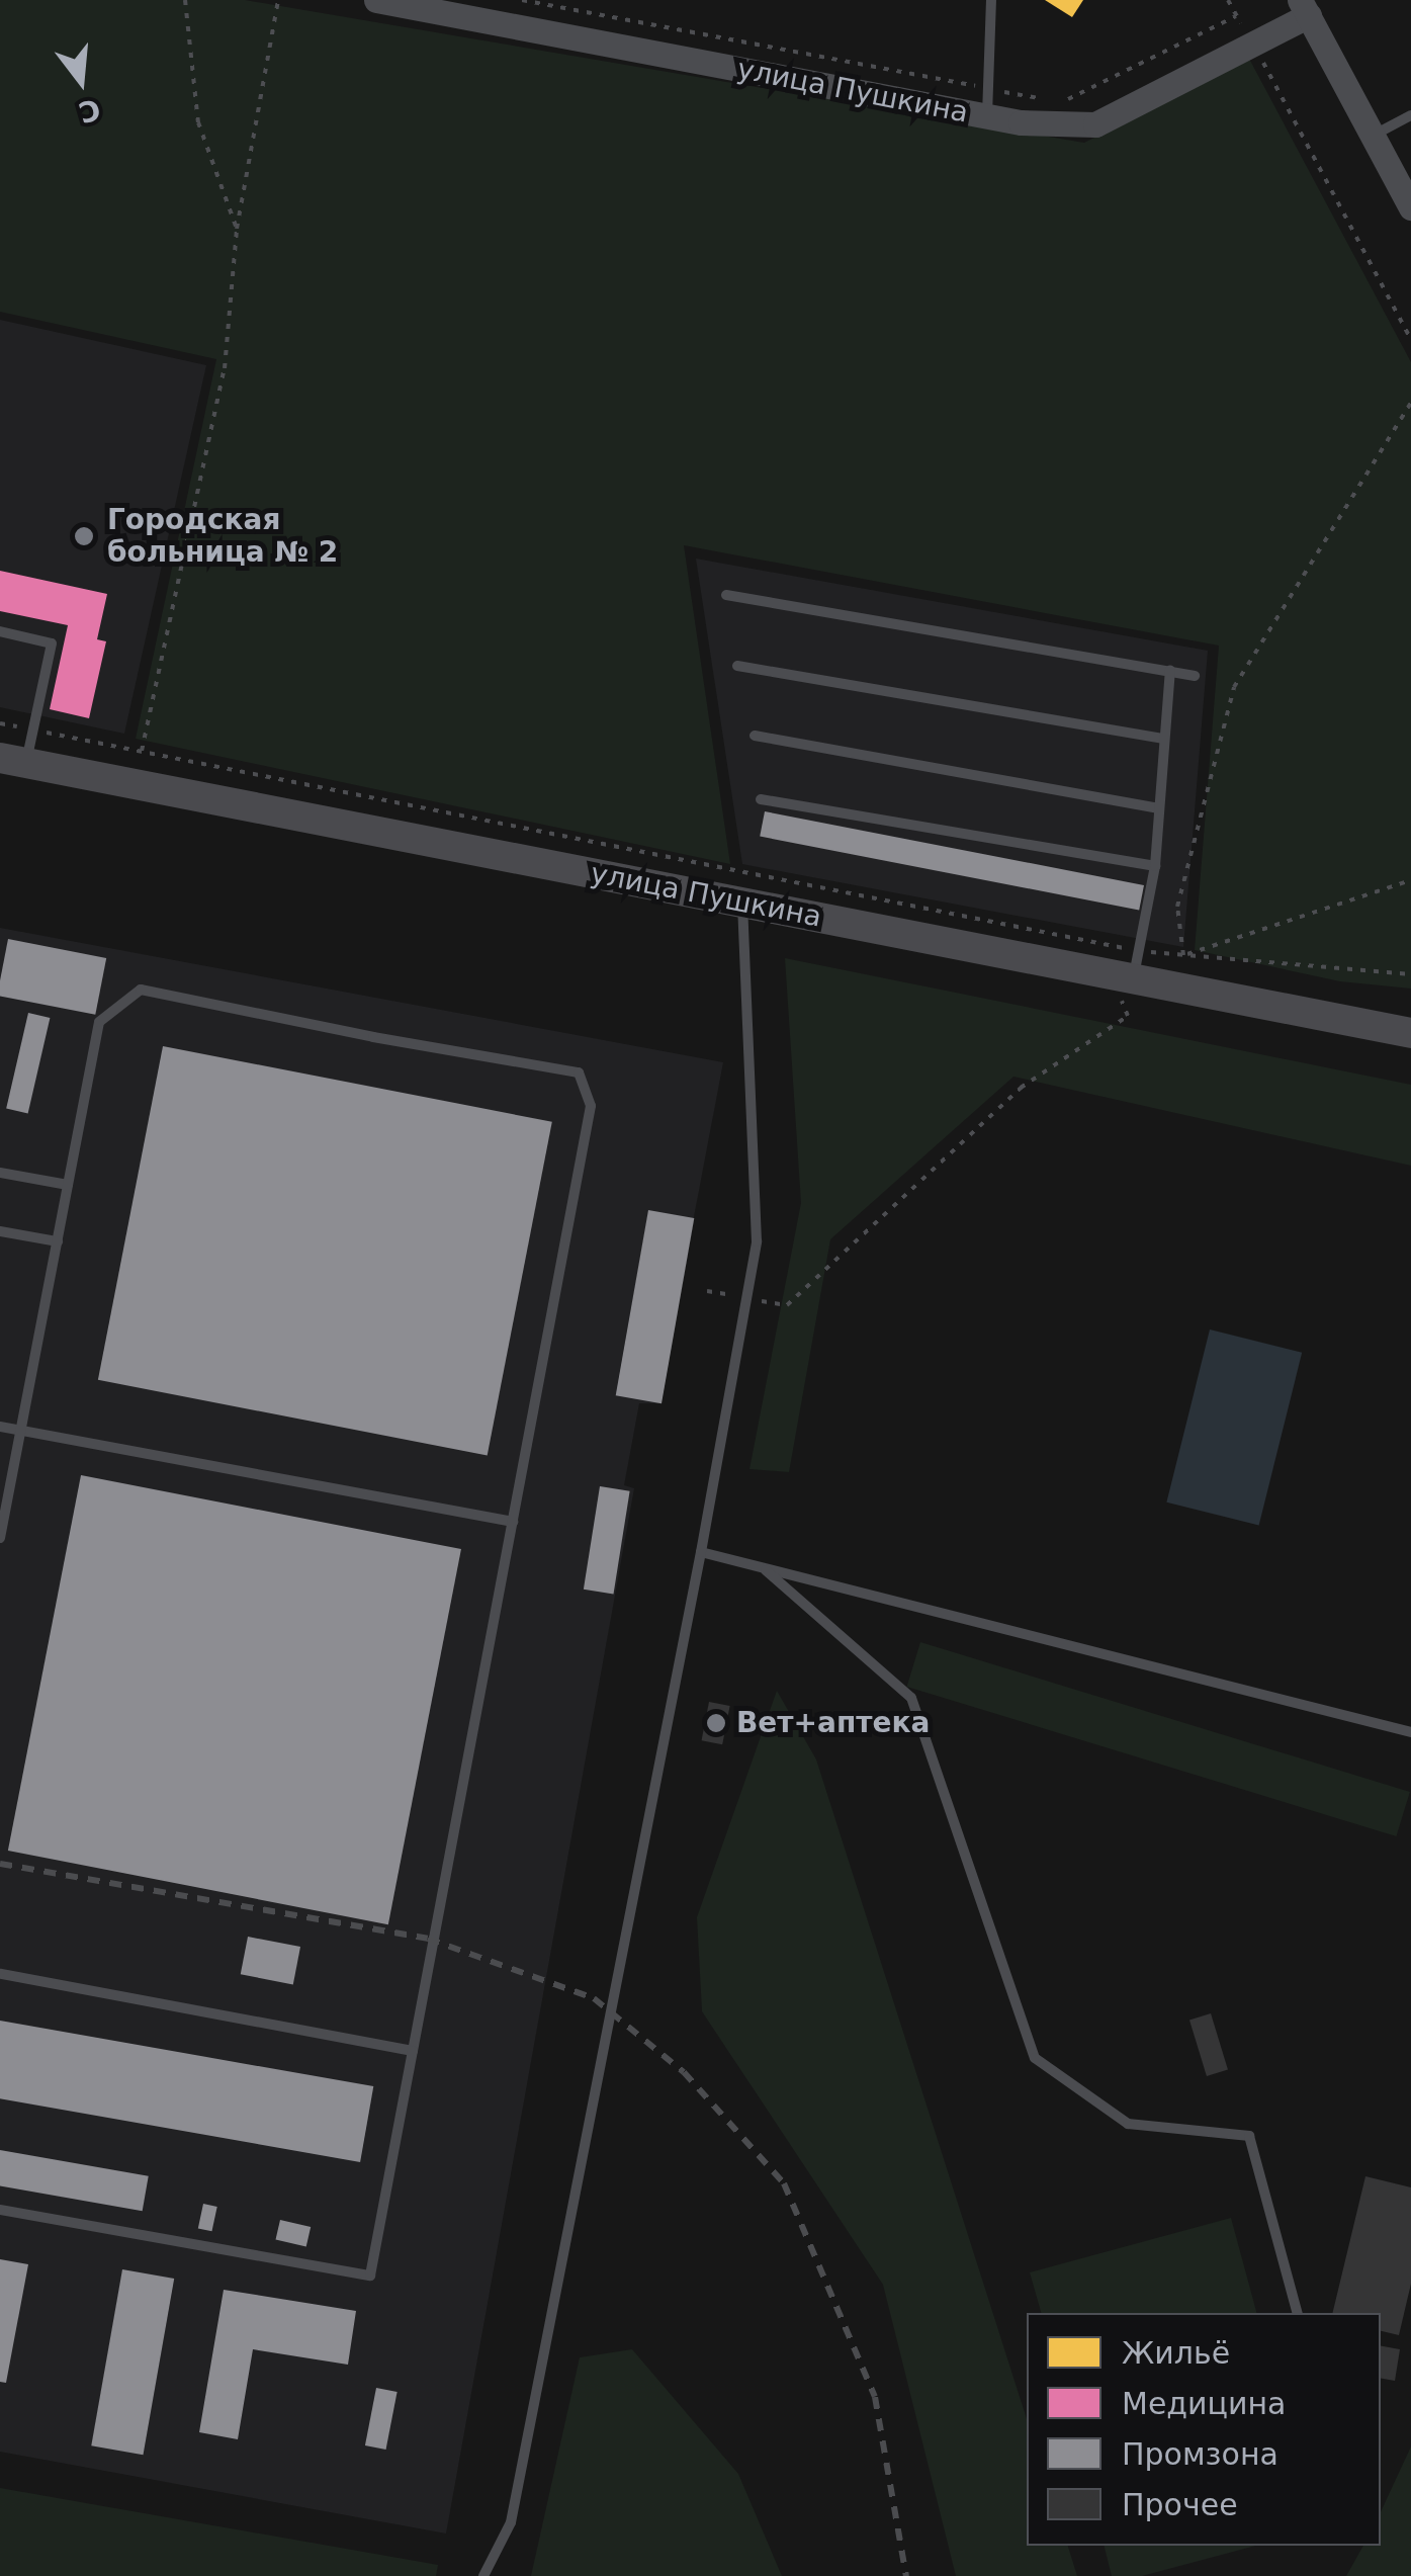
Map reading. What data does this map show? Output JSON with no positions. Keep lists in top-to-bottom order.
{
  "streets": {
    "main road": ["улица Пушкина"]
  },
  "places": ["Городская больница № 2", "Вет+аптека"],
  "legend": [
    "Жильё",
    "Медицина",
    "Промзона",
    "Прочее"
  ],
  "north": "bottom"
}
